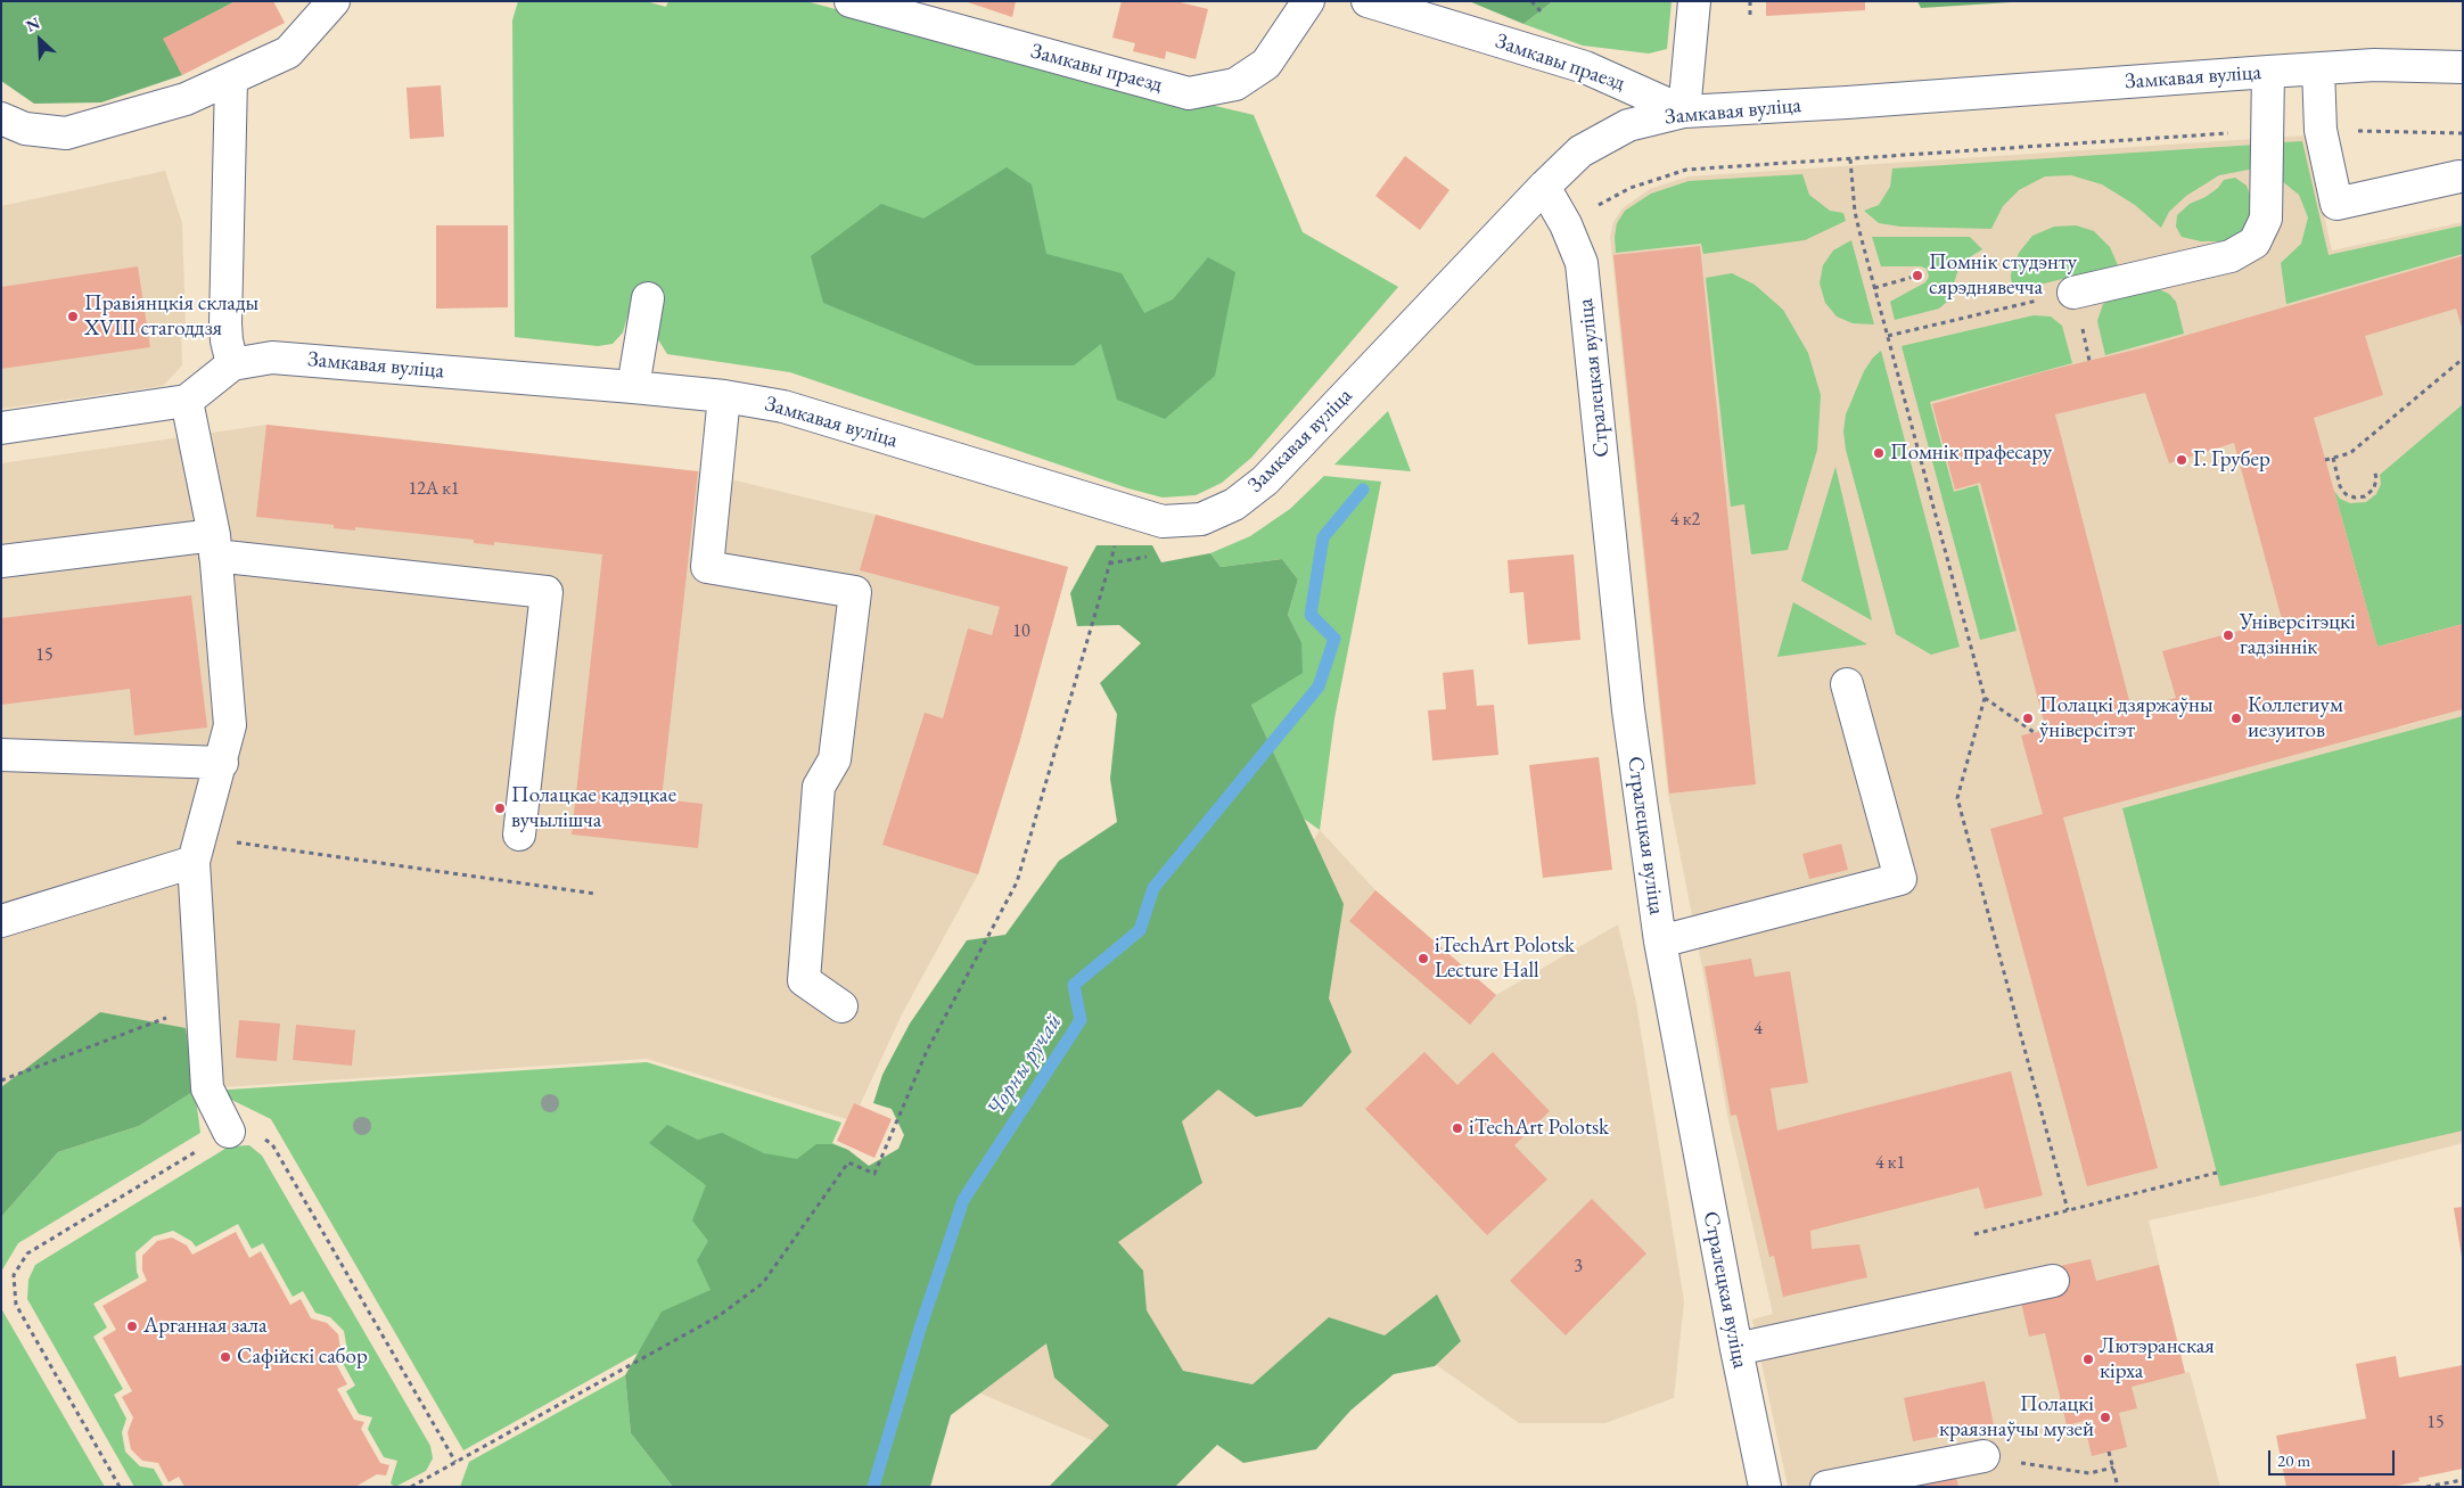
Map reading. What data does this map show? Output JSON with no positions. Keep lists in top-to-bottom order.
{
  "streets": {
    "street": ["Замкавы праезд", "Замкавая вуліца", "Стралецкая вуліца"]
  },
  "crossings": [
    ["Замкавы праезд", "Замкавая вуліца"],
    ["Замкавая вуліца", "Стралецкая вуліца"]
  ],
  "water": ["Чорны ручай"],
  "places": [
    "Помнік студэнту сярэднявечча",
    "Правіянцкія склады XVIII стагоддзя",
    "Помнік прафесару",
    "Г. Грубер",
    "Універсітэцкі гадзіннік",
    "Полацкі дзяржаўны ўніверсітэт",
    "Коллегиум иезуитов",
    "Полацкае кадэцкае вучылішча",
    "iTechArt Polotsk Lecture Hall",
    "iTechArt Polotsk",
    "Арганная зала",
    "Сафійскі сабор",
    "Лютэранская кірха",
    "Полацкі краязнаўчы музей"
  ],
  "house_numbers": [
    "12А к1",
    "4 к2",
    "10",
    "15",
    "4",
    "4 к1",
    "3",
    "15"
  ],
  "scale_bar": "20 m",
  "north": "top left"
}
